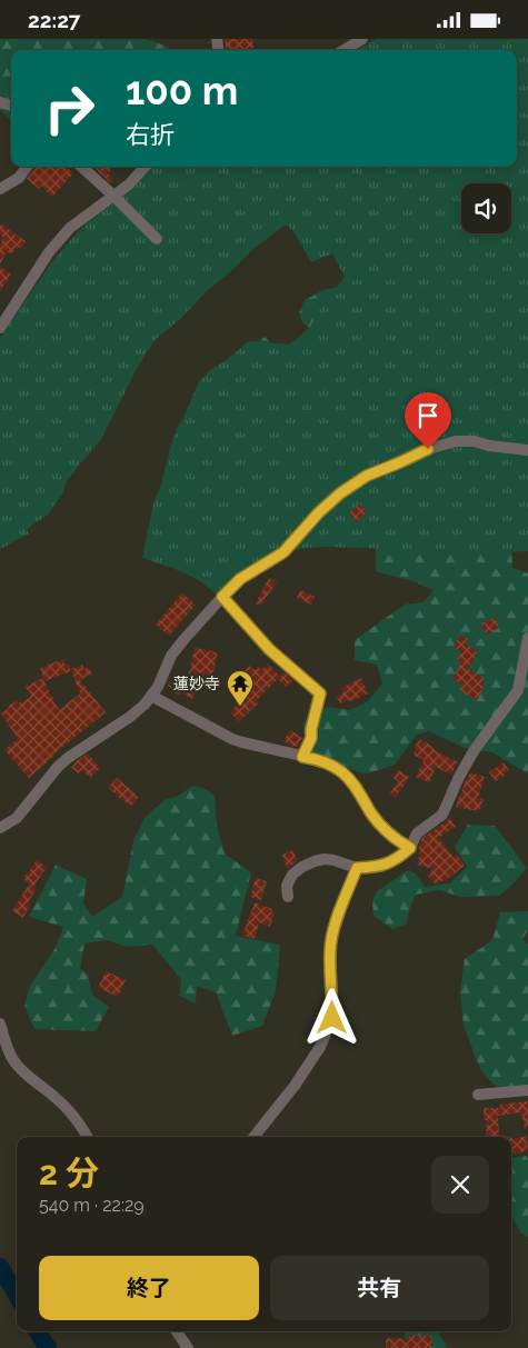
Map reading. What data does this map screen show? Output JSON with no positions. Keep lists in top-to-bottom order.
{
  "places": {
    "temple": ["蓮妙寺"]
  },
  "page": {
    "status": "22:27",
    "turn": ["100 m", "右折"],
    "heading": ["2 分", "540 m · 22:29"],
    "buttons": ["終了", "共有"]
  }
}
